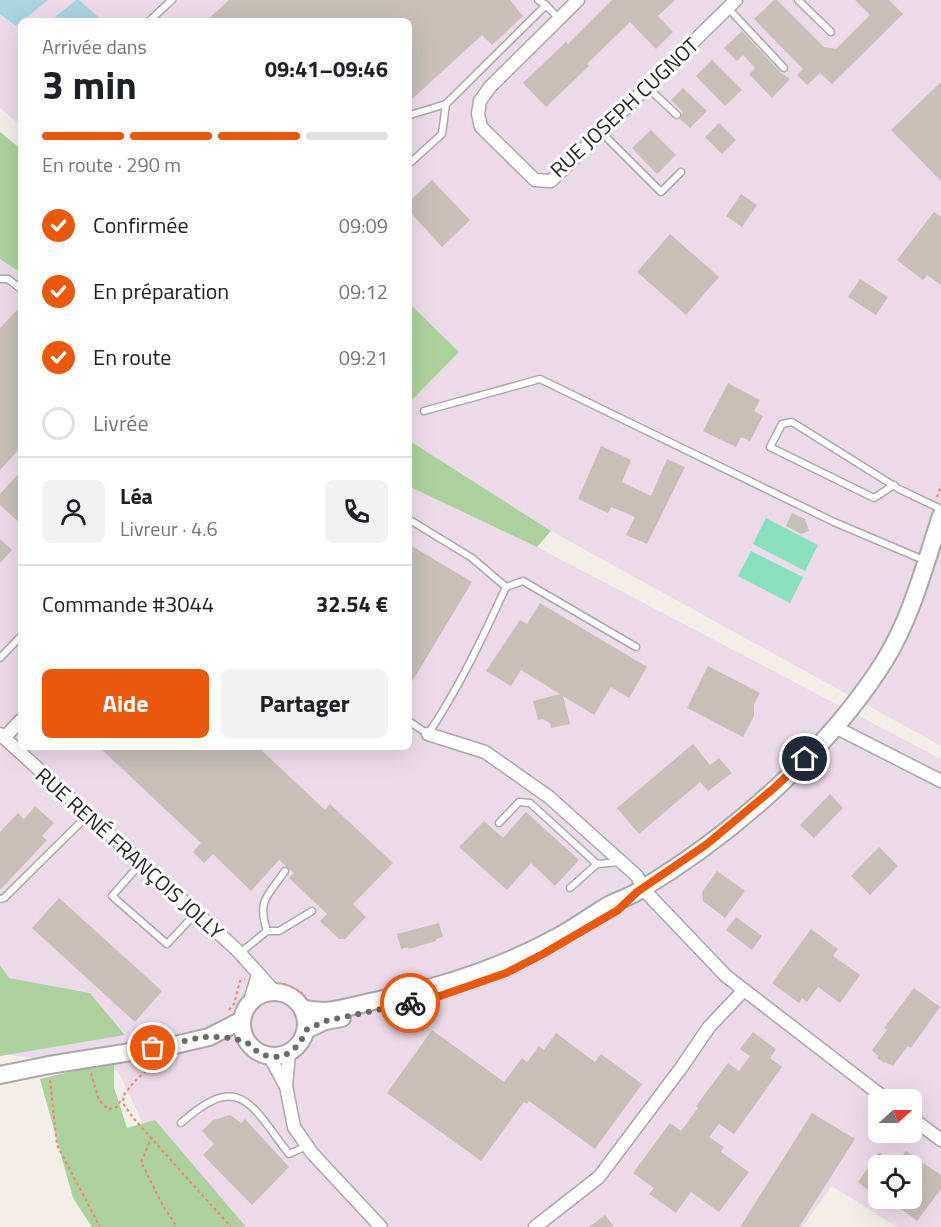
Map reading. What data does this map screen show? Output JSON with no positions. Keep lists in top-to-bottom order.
{
  "streets": {
    "street": ["RUE JOSEPH CUGNOT", "RUE RENÉ FRANÇOIS JOLLY"]
  },
  "north": "right",
  "page": {
    "heading": ["3 min", "Arrivée dans", "09:41–09:46"],
    "panel": [
      "Léa",
      "Livreur · 4.6",
      "Commande #3044",
      "32.54 €"
    ],
    "bar": "En route · 290 m",
    "list": [
      ["Confirmée", "09:09"],
      ["En préparation", "09:12"],
      ["En route", "09:21"],
      "Livrée"
    ],
    "buttons": ["Aide", "Partager"]
  }
}
